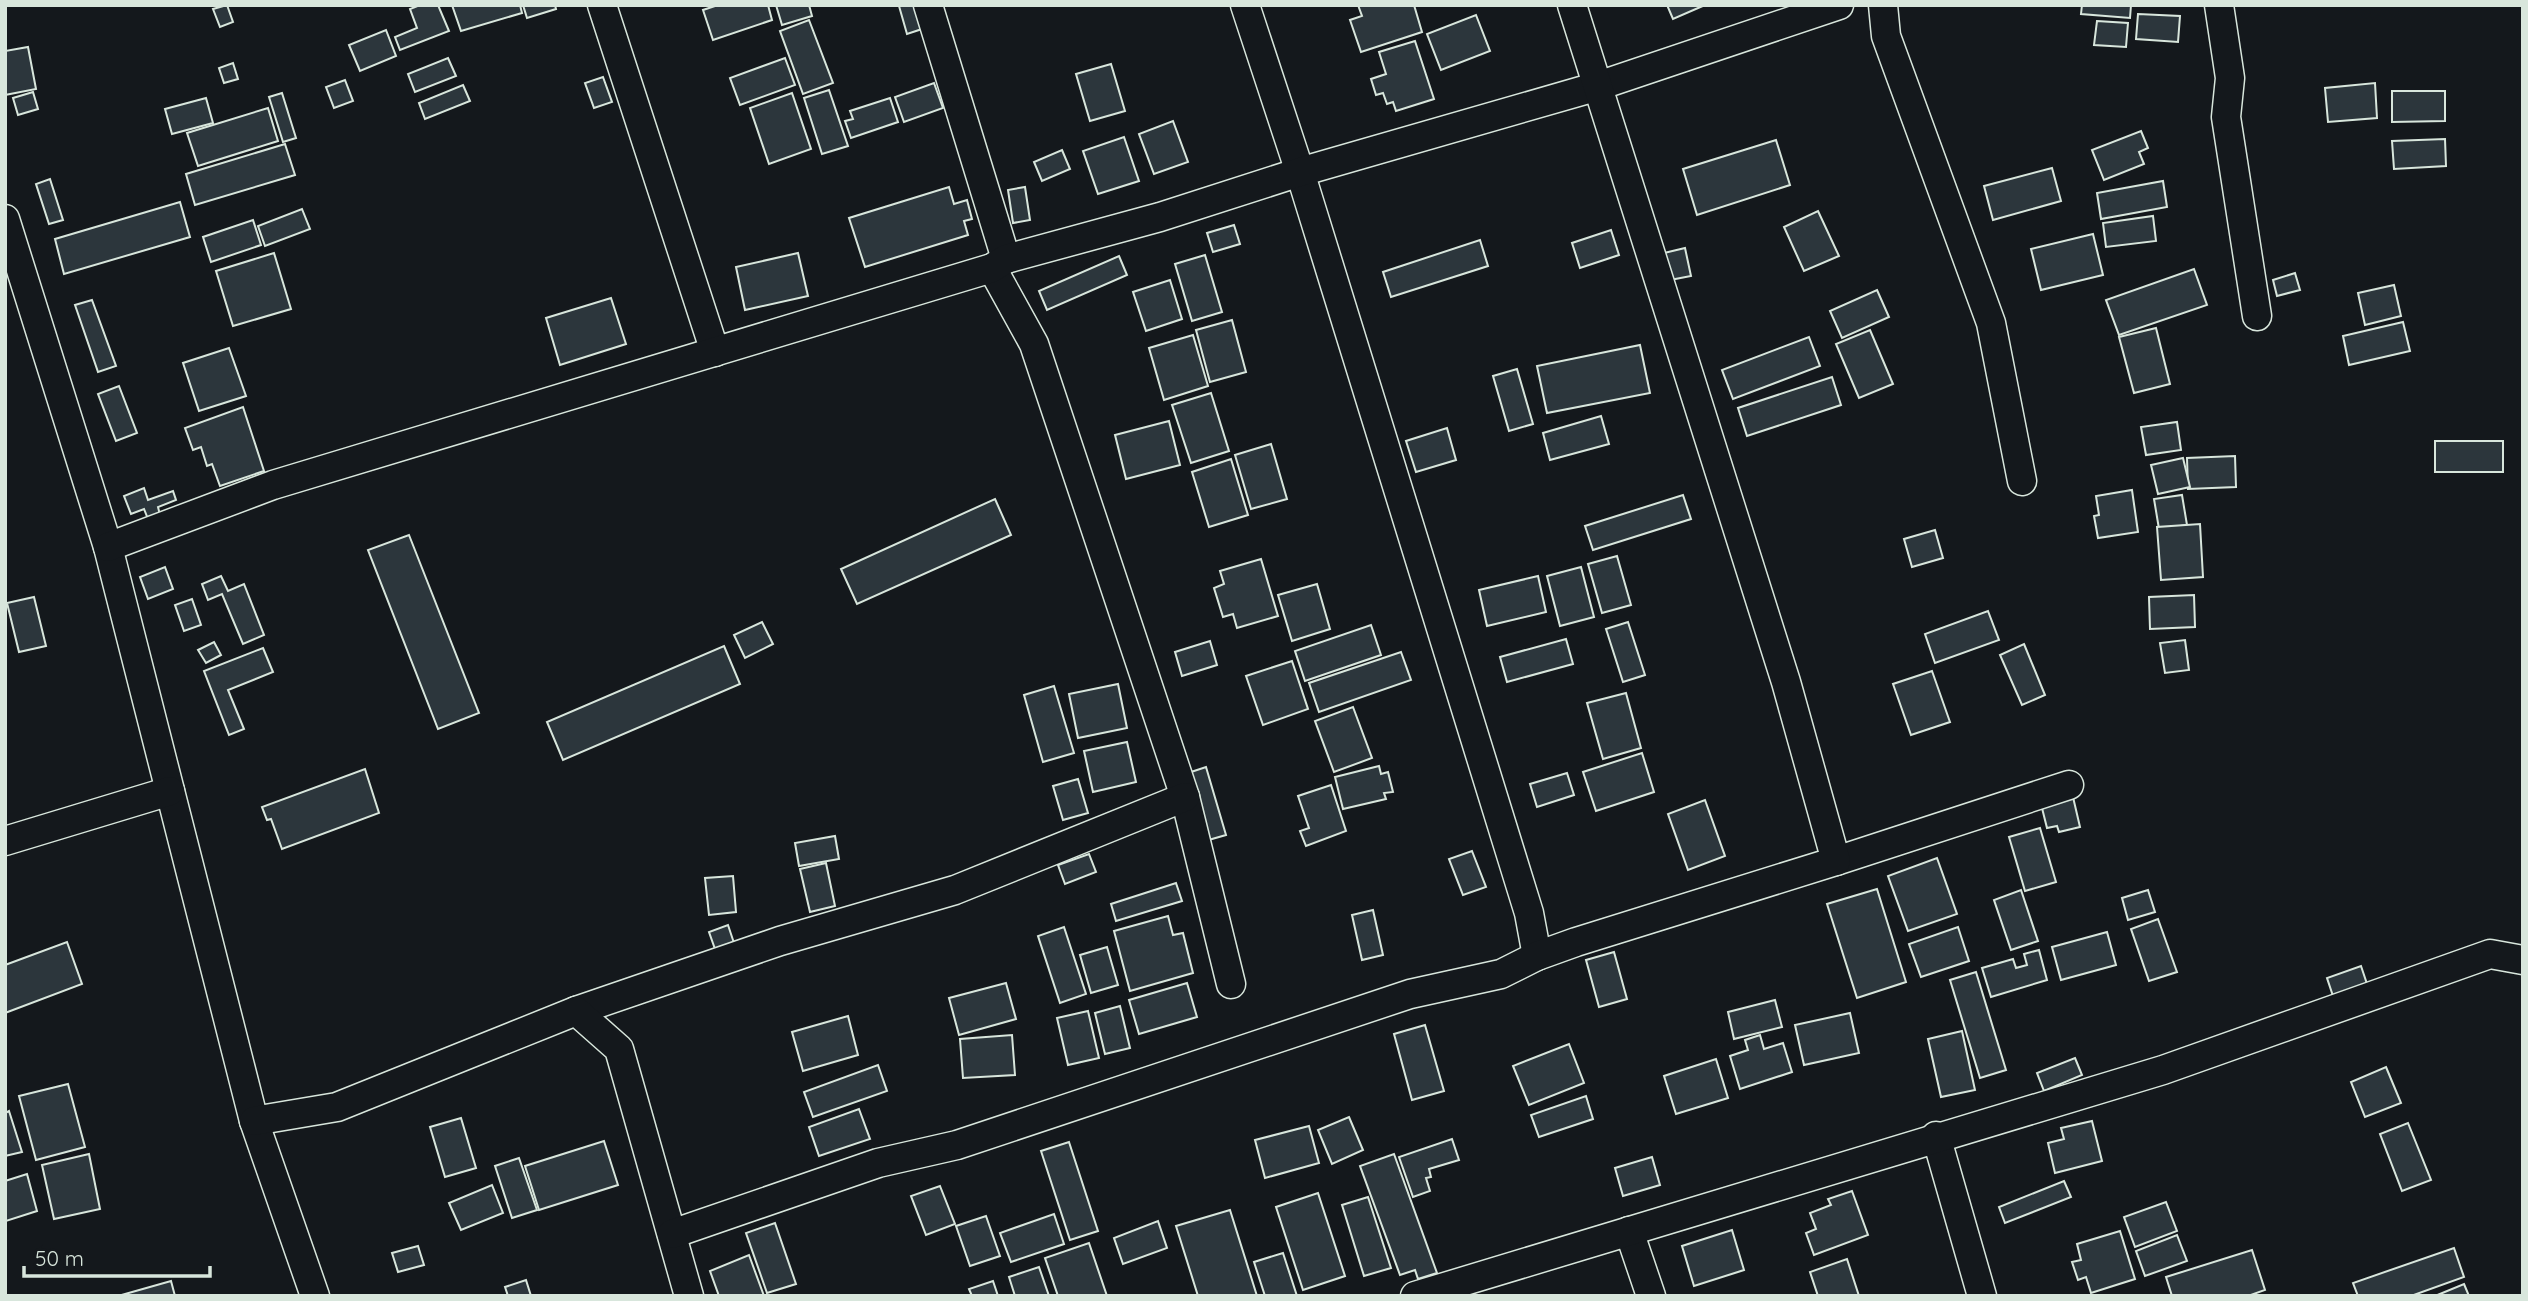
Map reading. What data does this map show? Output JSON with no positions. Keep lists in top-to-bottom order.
{
  "scale_bar": "50 m"
}
